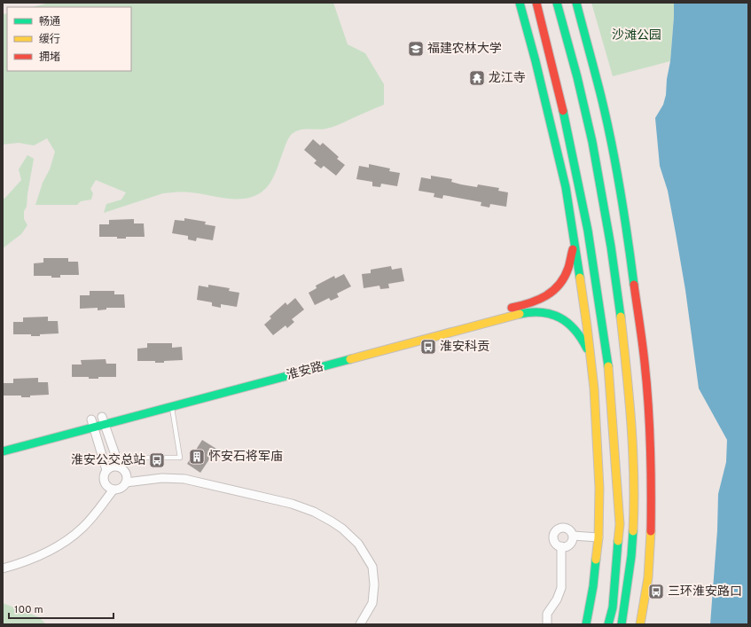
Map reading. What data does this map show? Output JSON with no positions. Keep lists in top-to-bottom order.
{
  "streets": {
    "main road": ["淮安路"]
  },
  "parks": ["沙滩公园"],
  "places": {
    "school or university": ["福建农林大学"],
    "temple": ["龙江寺"],
    "bus stop": ["淮安科贡", "淮安公交总站", "三环淮安路口"],
    "building": ["怀安石将军庙"]
  },
  "legend": ["畅通", "缓行", "拥堵"],
  "scale_bar": "100 m"
}
